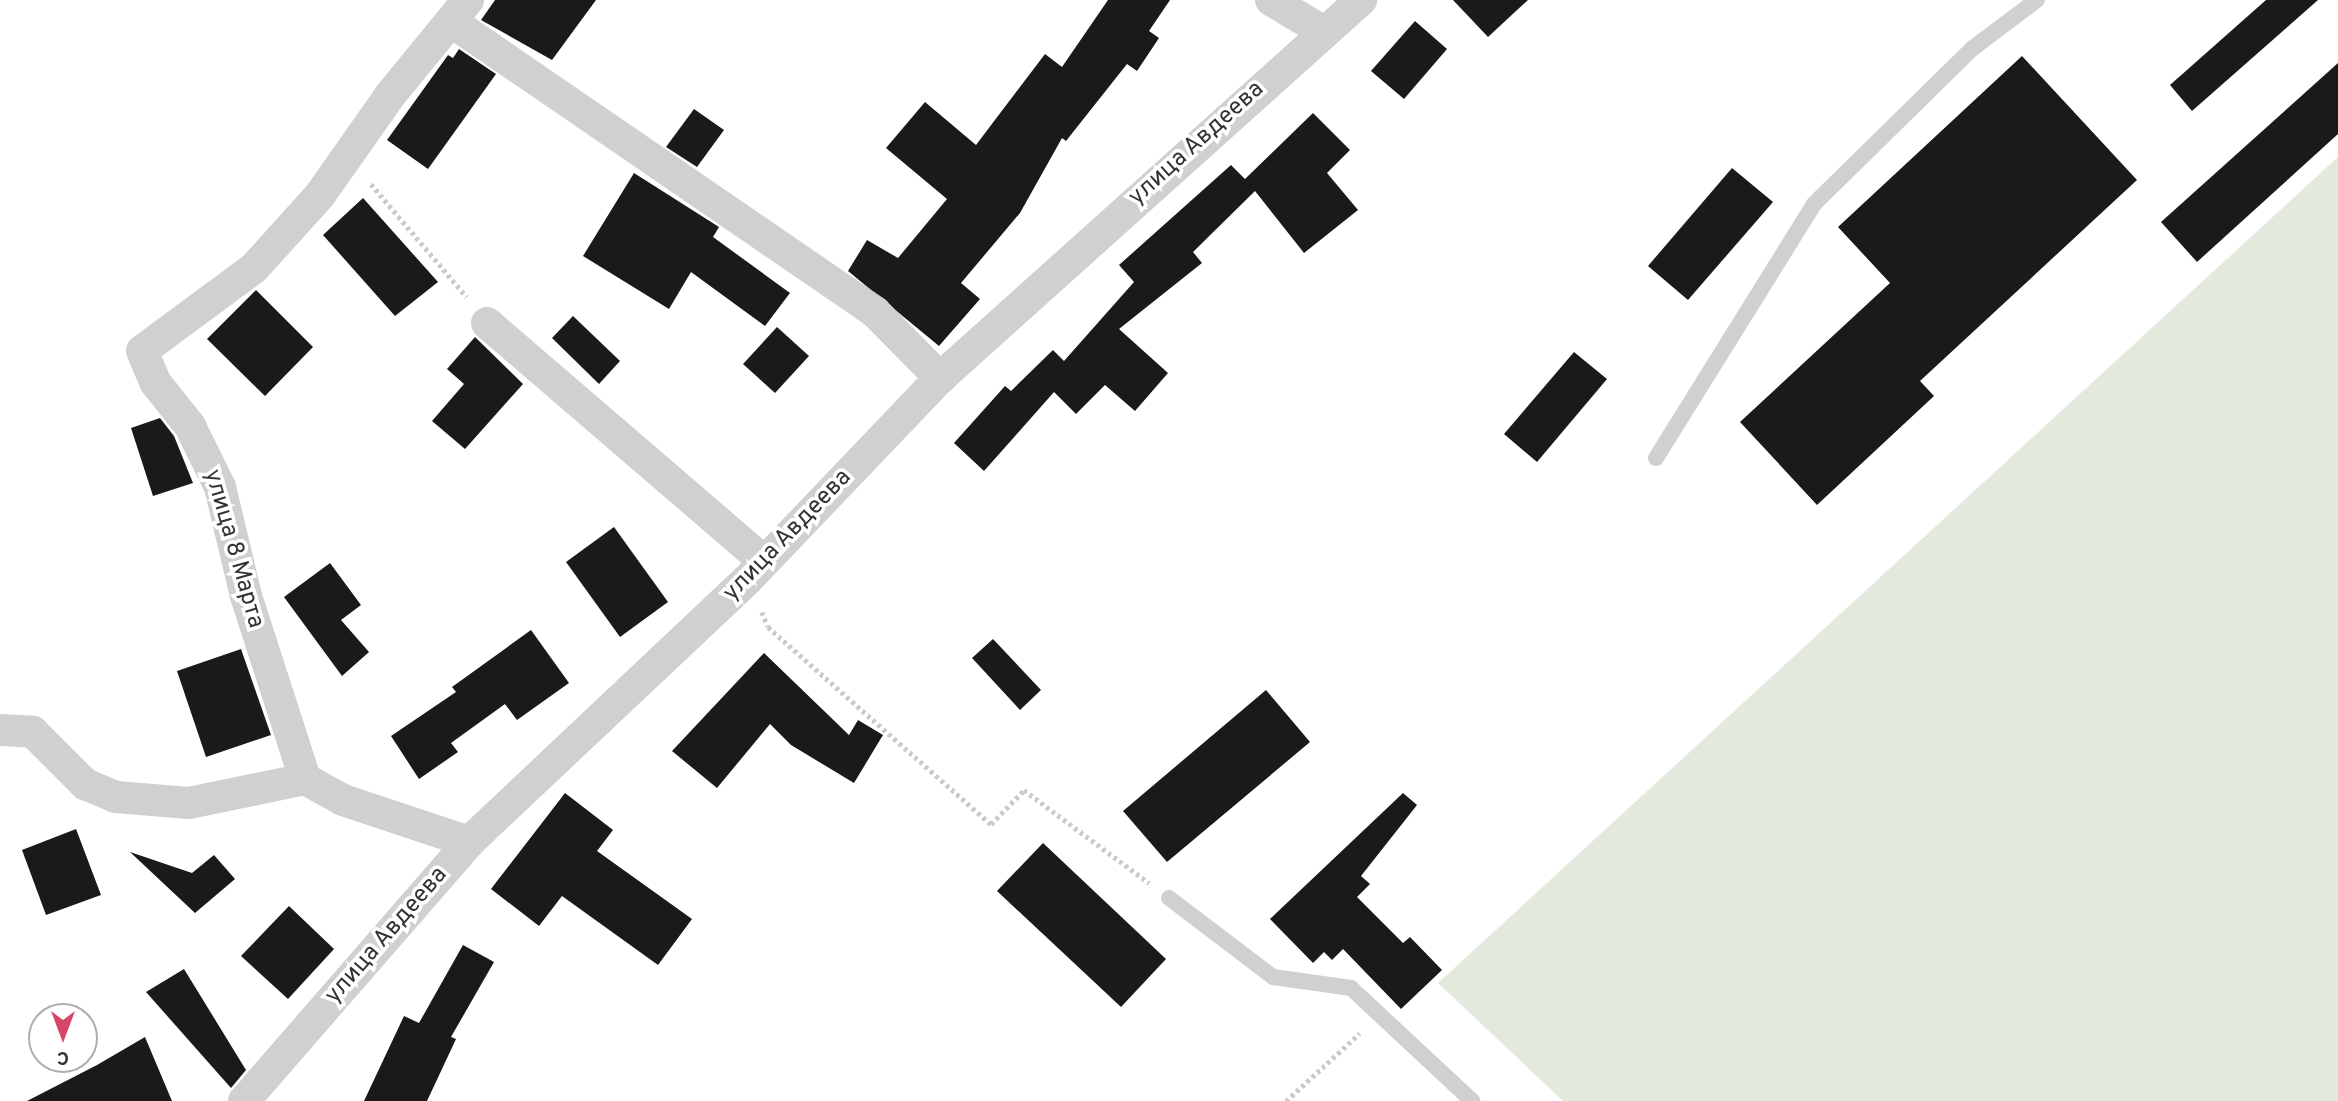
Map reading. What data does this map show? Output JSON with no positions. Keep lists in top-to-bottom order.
{
  "streets": {
    "street": ["улица Авдеева", "улица 8 Марта"]
  },
  "north": "bottom"
}
